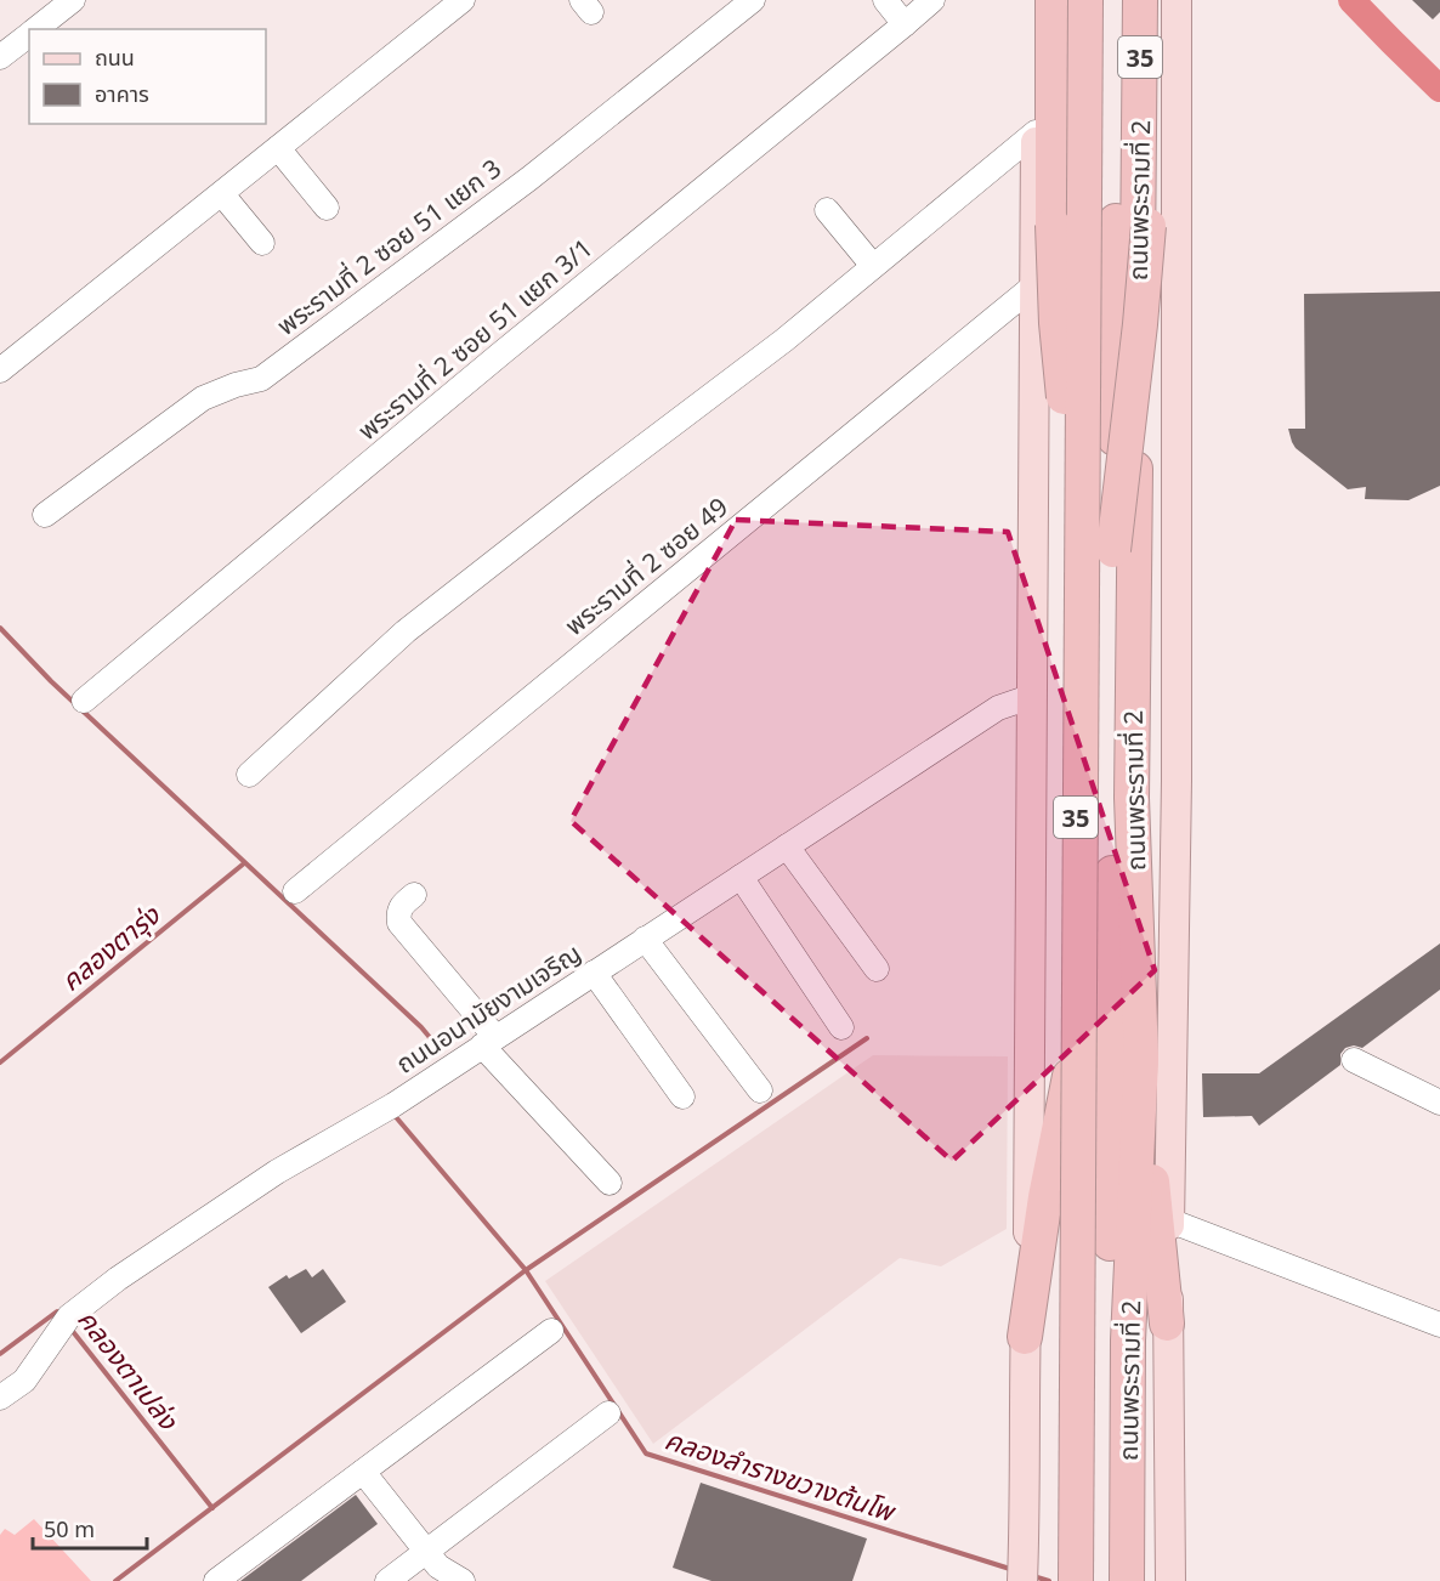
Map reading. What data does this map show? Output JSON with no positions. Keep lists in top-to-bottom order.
{
  "streets": {
    "highway": ["35", "ถนนพระรามที่ 2"],
    "street": [
      "พระรามที่ 2 ซอย 51 แยก 3",
      "พระรามที่ 2 ซอย 51 แยก 3/1",
      "พระรามที่ 2 ซอย 49",
      "ถนนอนามัยงามเจริญ"
    ]
  },
  "crossings": [
    ["35", "พระรามที่ 2 ซอย 49"],
    ["35", "ถนนอนามัยงามเจริญ"]
  ],
  "water": ["คลองตารุ่ง", "คลองตาเปล่ง", "คลองลำรางขวางต้นโพ"],
  "legend": ["ถนน", "อาคาร"],
  "scale_bar": "50 m"
}
